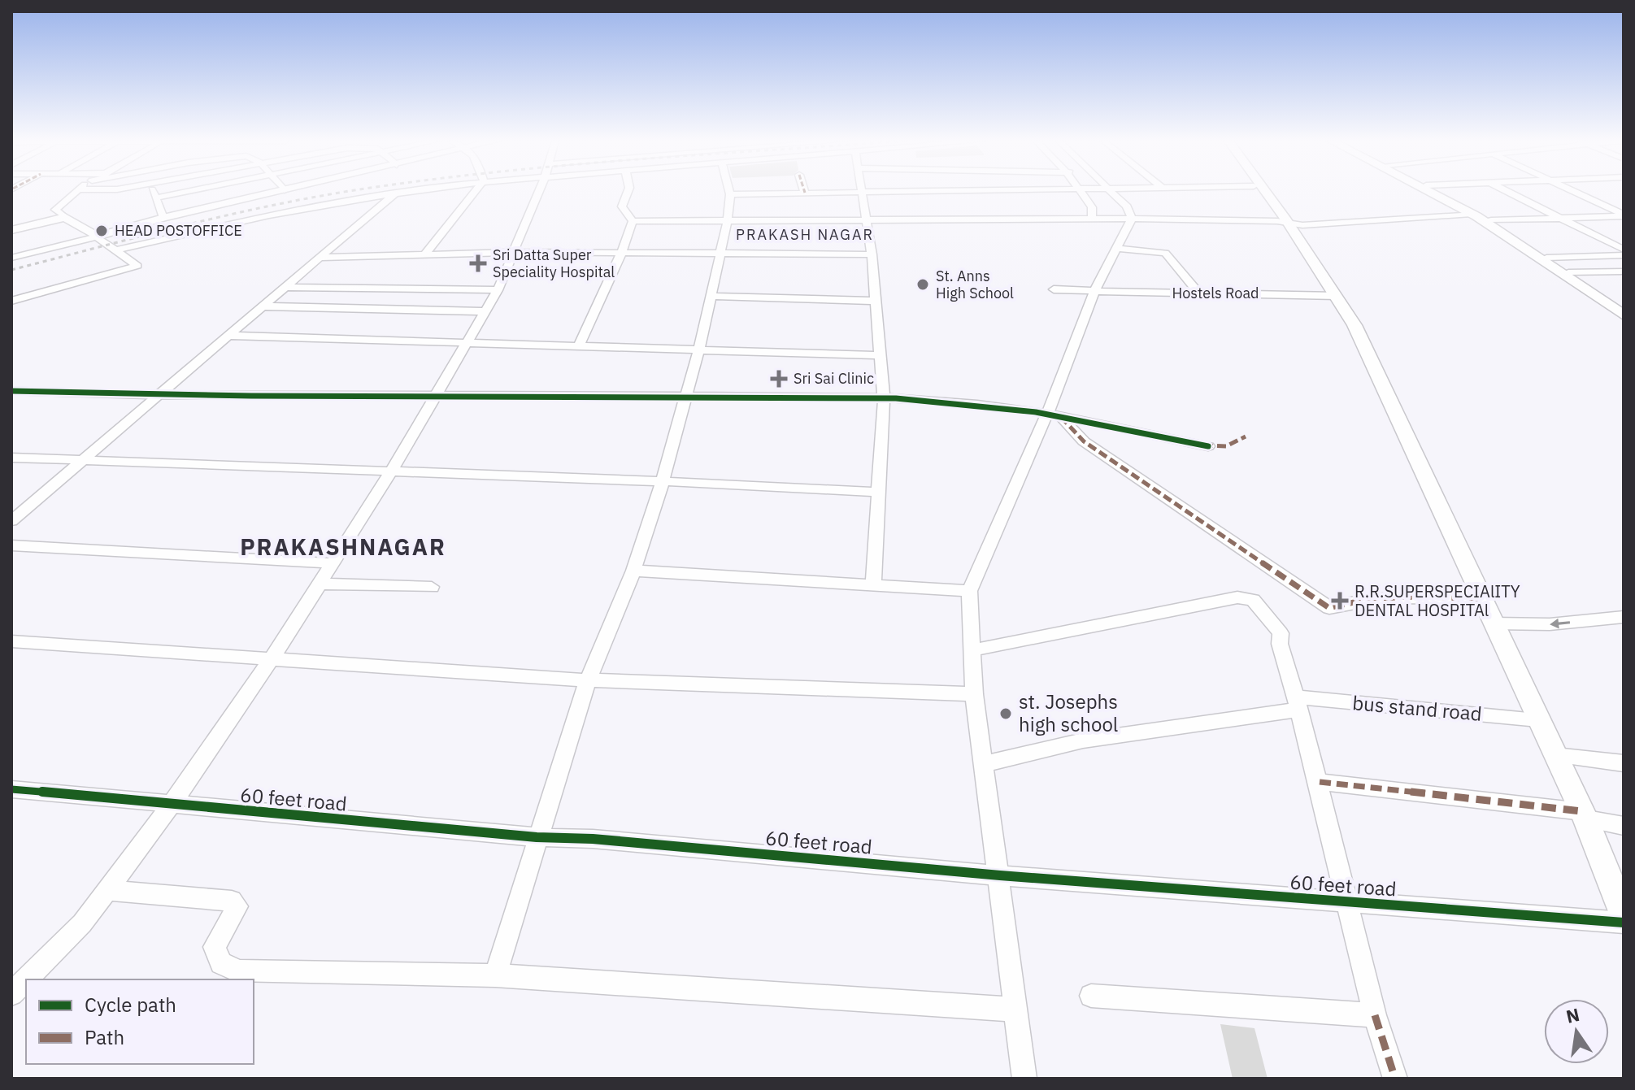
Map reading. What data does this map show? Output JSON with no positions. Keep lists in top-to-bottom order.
{
  "streets": {
    "street": ["Hostels Road", "bus stand road", "60 feet road"]
  },
  "districts": ["PRAKASH NAGAR", "PRAKASHNAGAR"],
  "places": {
    "other": ["HEAD POSTOFFICE", "St. Anns High School", "st. Josephs high school"],
    "health": ["Sri Datta Super Speciality Hospital", "Sri Sai Clinic", "R.R.SUPERSPECIAlITY DENTAL HOSPITAl"]
  },
  "legend": ["Cycle path", "Path"],
  "north": "top"
}
